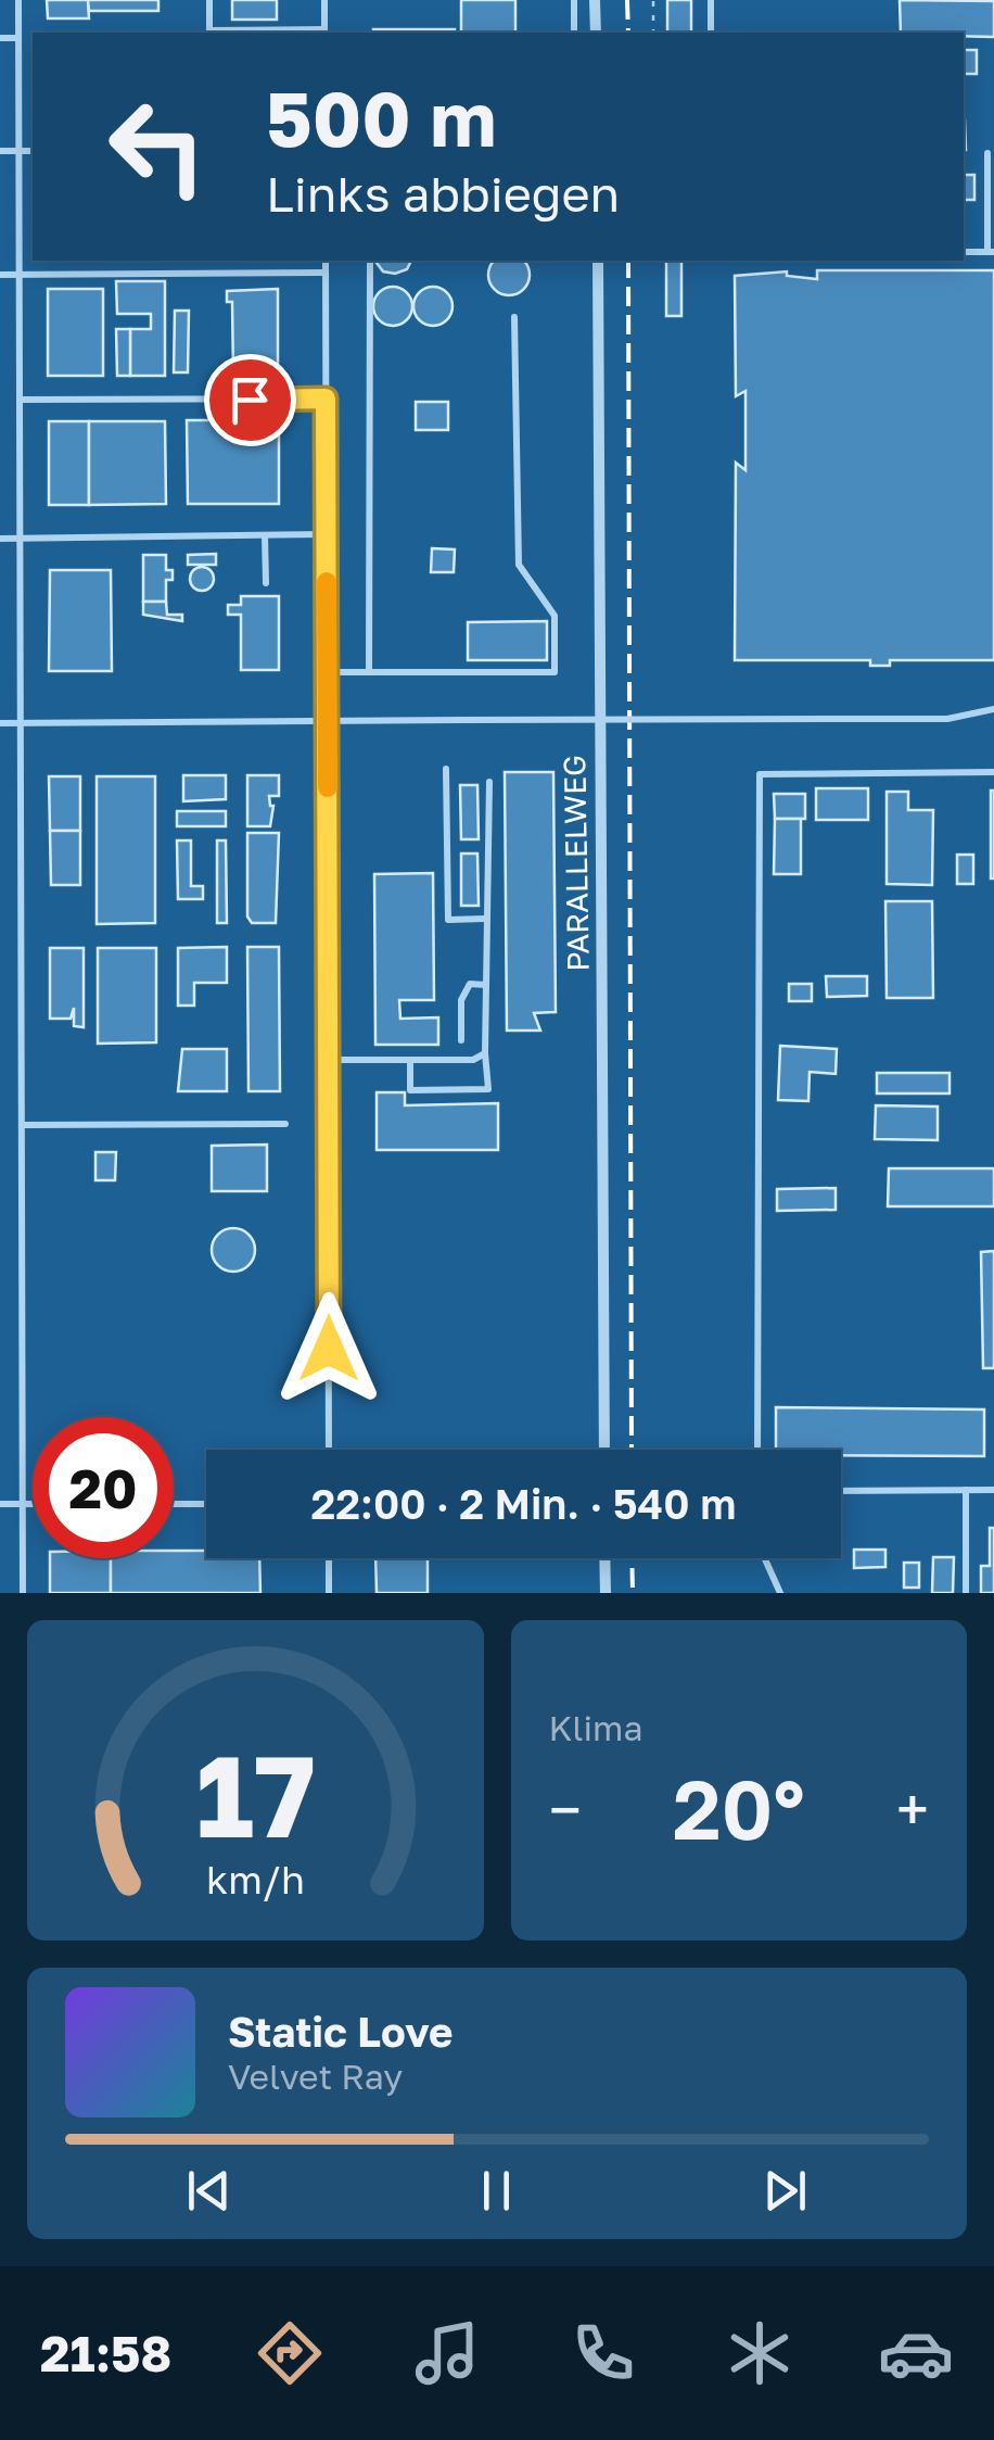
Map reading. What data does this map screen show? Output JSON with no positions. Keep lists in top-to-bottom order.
{
  "streets": {
    "street": ["PARALLELWEG"]
  },
  "page": {
    "turn": ["500 m", "Links abbiegen"],
    "limit": "20",
    "trip": "22:00 · 2 Min. · 540 m",
    "tile": "Klima",
    "heat": ["−", "20°", "+"],
    "song": ["Static Love", "Velvet Ray"],
    "tabs": "21:58",
    "gauge": ["17", "km/h"]
  }
}
